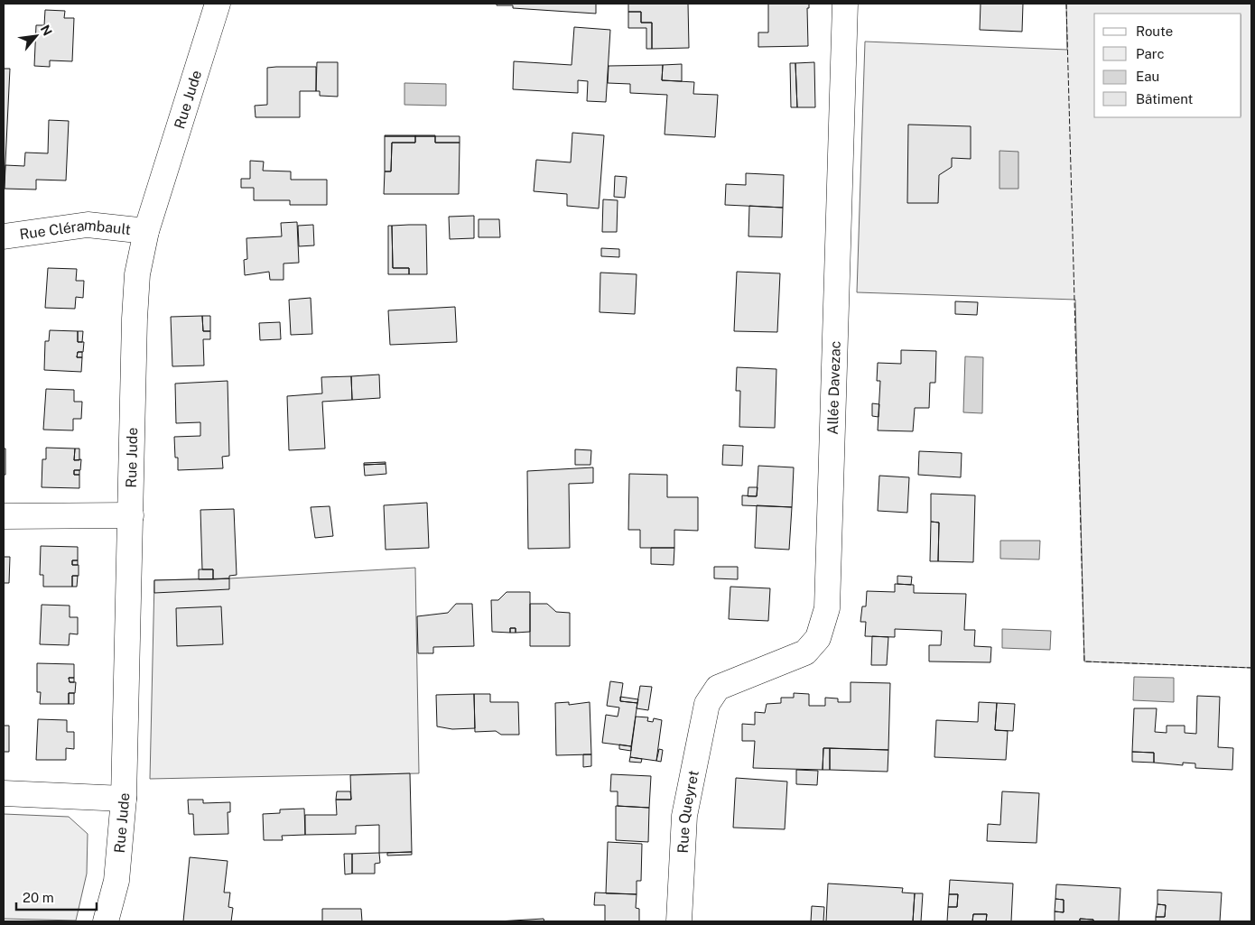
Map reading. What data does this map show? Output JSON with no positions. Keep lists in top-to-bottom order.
{
  "streets": {
    "street": [
      "Rue Jude",
      "Rue Clérambault",
      "Allée Davezac",
      "Rue Queyret"
    ]
  },
  "crossings": [
    ["Rue Jude", "Rue Clérambault"],
    ["Allée Davezac", "Rue Queyret"]
  ],
  "legend": [
    "Route",
    "Parc",
    "Eau",
    "Bâtiment"
  ],
  "scale_bar": "20 m",
  "north": "top right"
}
